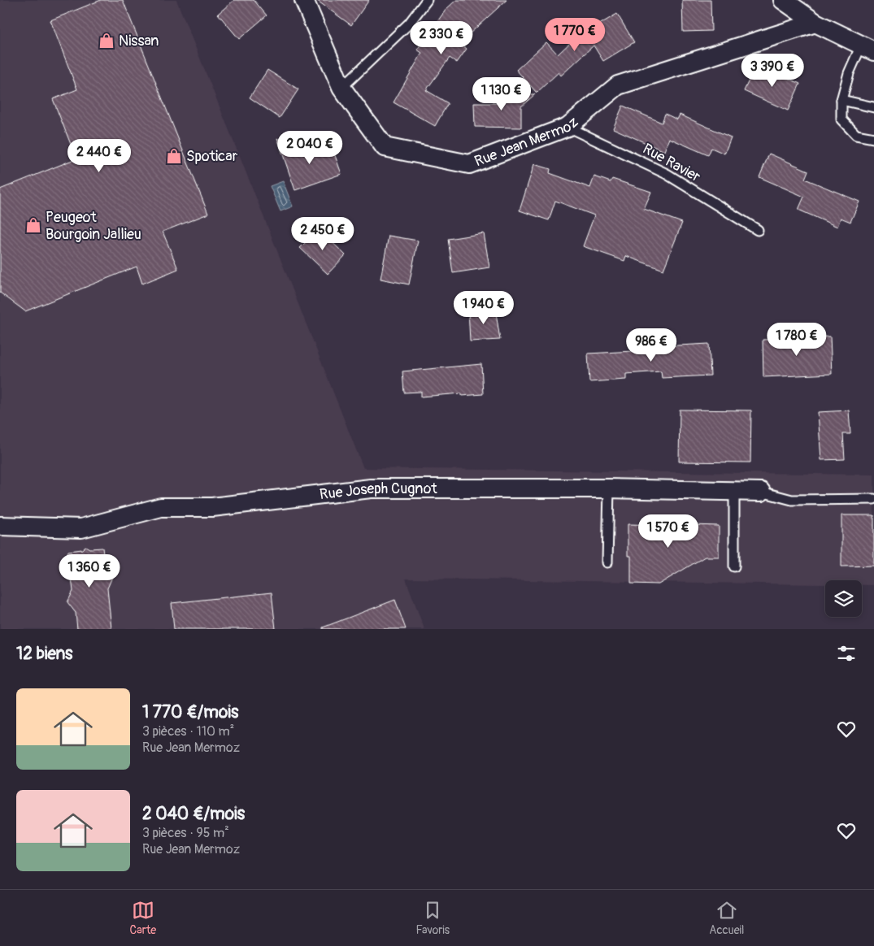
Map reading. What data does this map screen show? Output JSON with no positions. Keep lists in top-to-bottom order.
{
  "streets": {
    "street": ["Rue Jean Mermoz", "Rue Joseph Cugnot"],
    "lane": ["Rue Ravier"]
  },
  "crossings": [
    ["Rue Jean Mermoz", "Rue Ravier"]
  ],
  "places": {
    "shop": ["Nissan", "Spoticar", "Peugeot Bourgoin Jallieu"]
  },
  "page": {
    "price": [
      "1 770 €",
      "2 330 €",
      "3 390 €",
      "1 130 €",
      "2 040 €",
      "2 440 €",
      "2 450 €",
      "1 940 €",
      "1 780 €",
      "986 €",
      "1 570 €",
      "1 360 €"
    ],
    "heading": "12 biens",
    "list": [
      {
        "name": "1 770 €/mois",
        "note": "3 pièces · 110 m² · Rue Jean Mermoz"
      },
      {
        "name": "2 040 €/mois",
        "note": "3 pièces · 95 m² · Rue Jean Mermoz"
      }
    ],
    "tabs": ["Carte", "Favoris", "Accueil"]
  }
}
